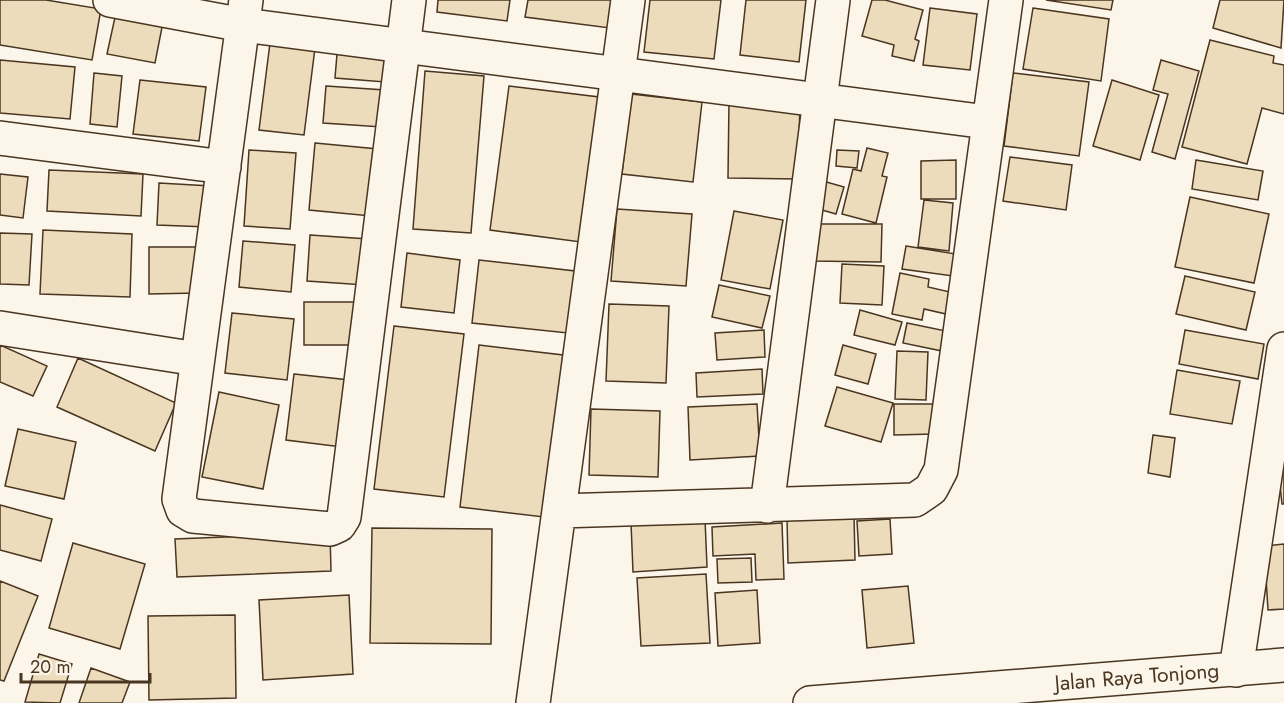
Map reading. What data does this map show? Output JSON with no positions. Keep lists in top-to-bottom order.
{
  "streets": {
    "street": ["Jalan Raya Tonjong"]
  },
  "scale_bar": "20 m"
}
